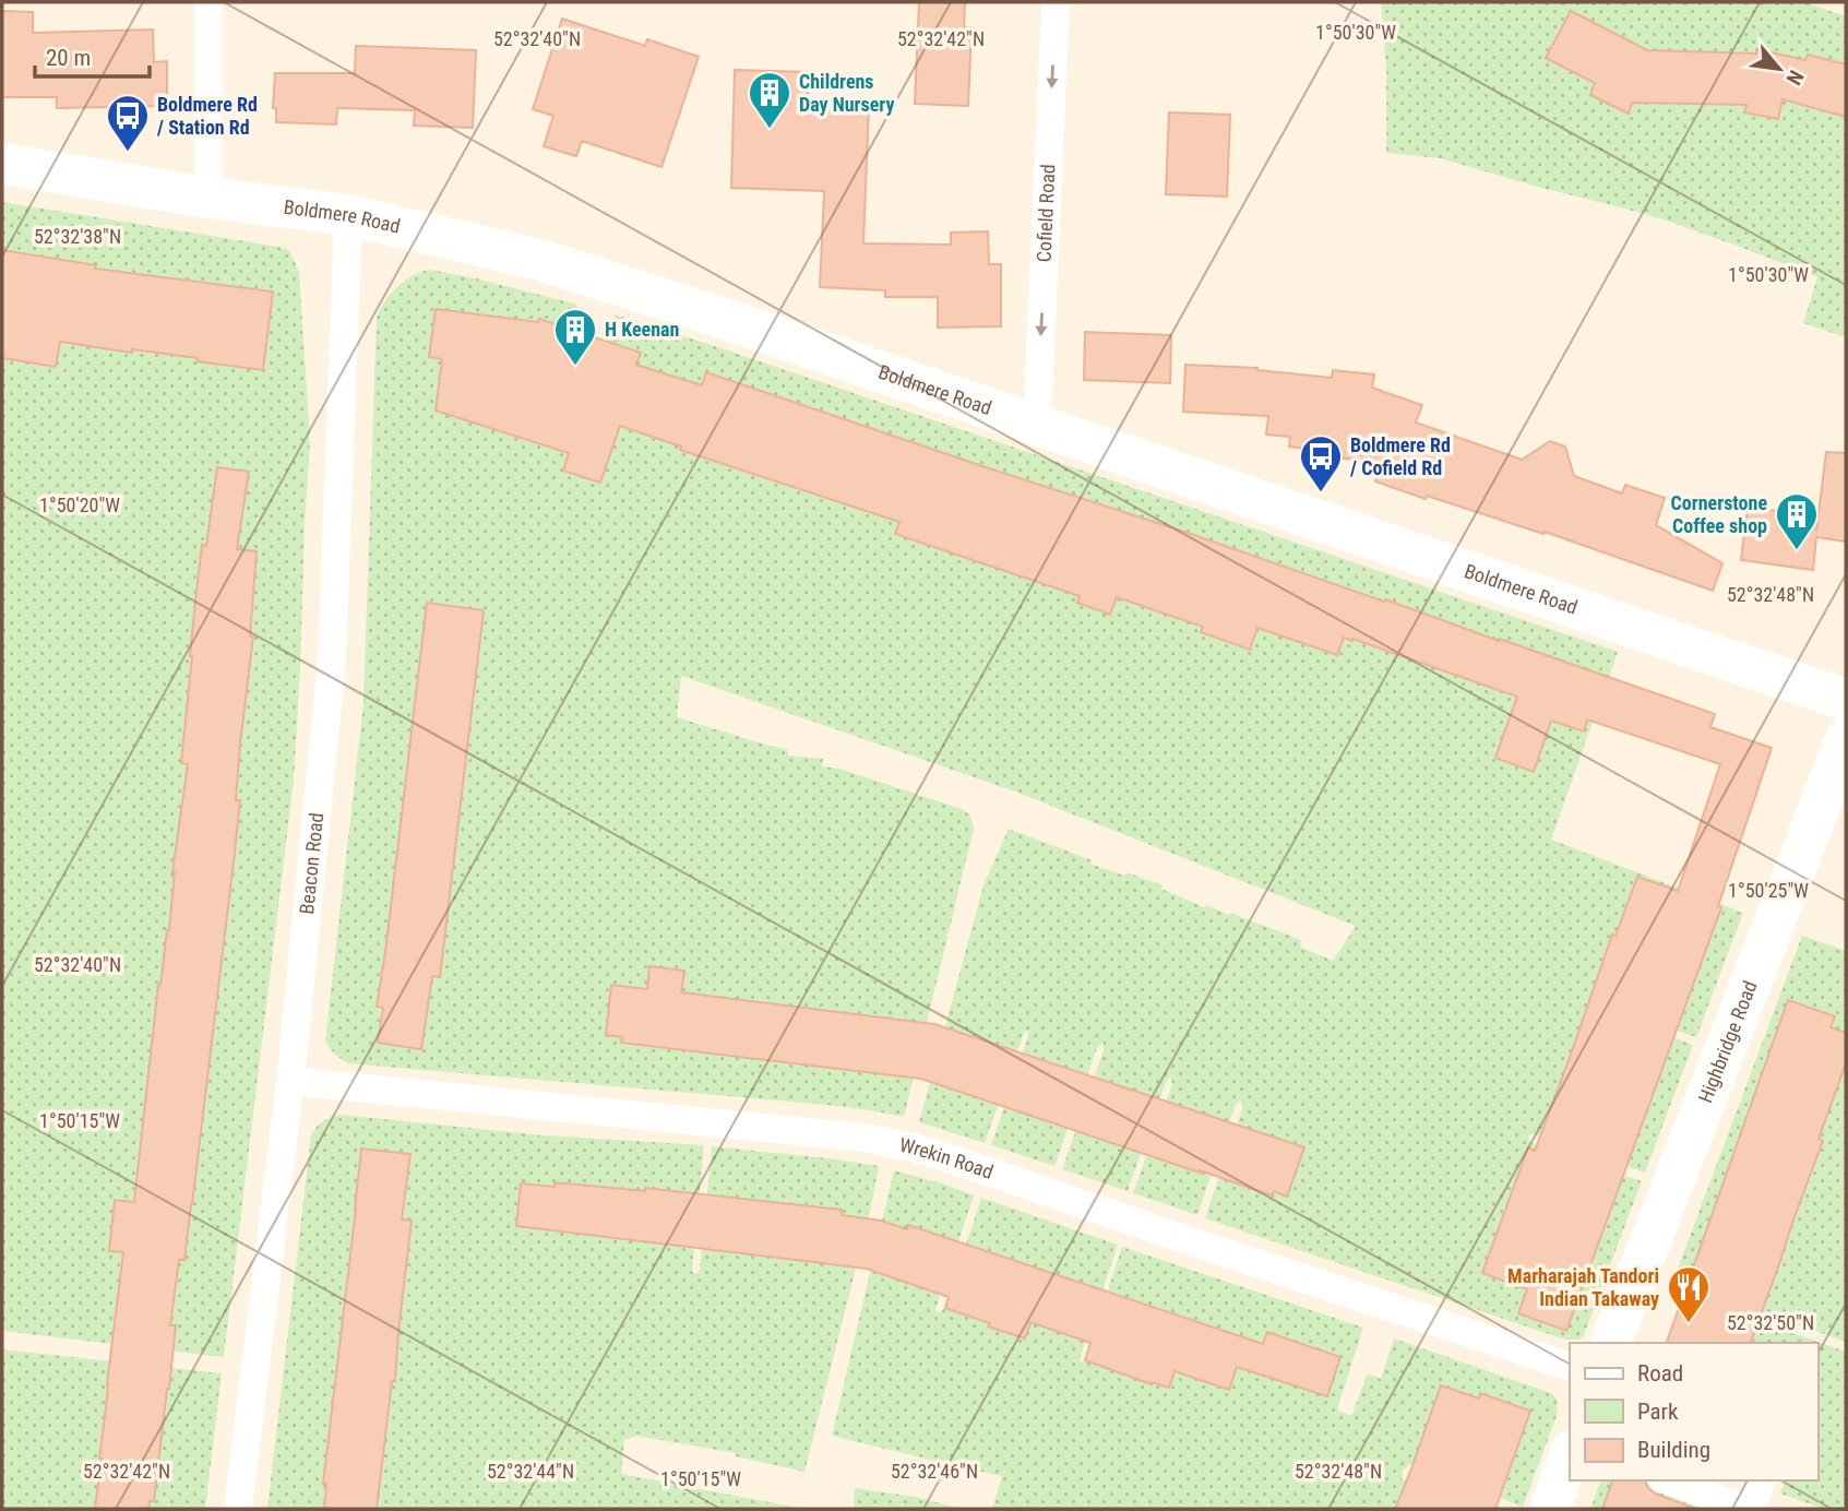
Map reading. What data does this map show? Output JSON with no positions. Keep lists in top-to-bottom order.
{
  "streets": {
    "main road": ["Boldmere Road", "Highbridge Road"],
    "street": ["Cofield Road", "Beacon Road", "Wrekin Road"]
  },
  "crossings": [
    ["Cofield Road", "Boldmere Road"],
    ["Boldmere Road", "Beacon Road"],
    ["Beacon Road", "Wrekin Road"]
  ],
  "one_way": ["Cofield Road"],
  "places": {
    "building": ["Childrens Day Nursery", "H Keenan", "Cornerstone Coffee shop"],
    "bus stop": ["Boldmere Rd / Station Rd", "Boldmere Rd / Cofield Rd"],
    "restaurant": ["Marharajah Tandori Indian Takaway"]
  },
  "legend": ["Road", "Park", "Building"],
  "scale_bar": "20 m",
  "north": "bottom right",
  "coordinates": [
    "1°50'30\"W",
    "52°32'40\"N",
    "52°32'42\"N",
    "52°32'38\"N",
    "1°50'20\"W",
    "52°32'48\"N",
    "1°50'25\"W",
    "1°50'15\"W",
    "52°32'50\"N",
    "52°32'44\"N",
    "52°32'46\"N"
  ]
}
